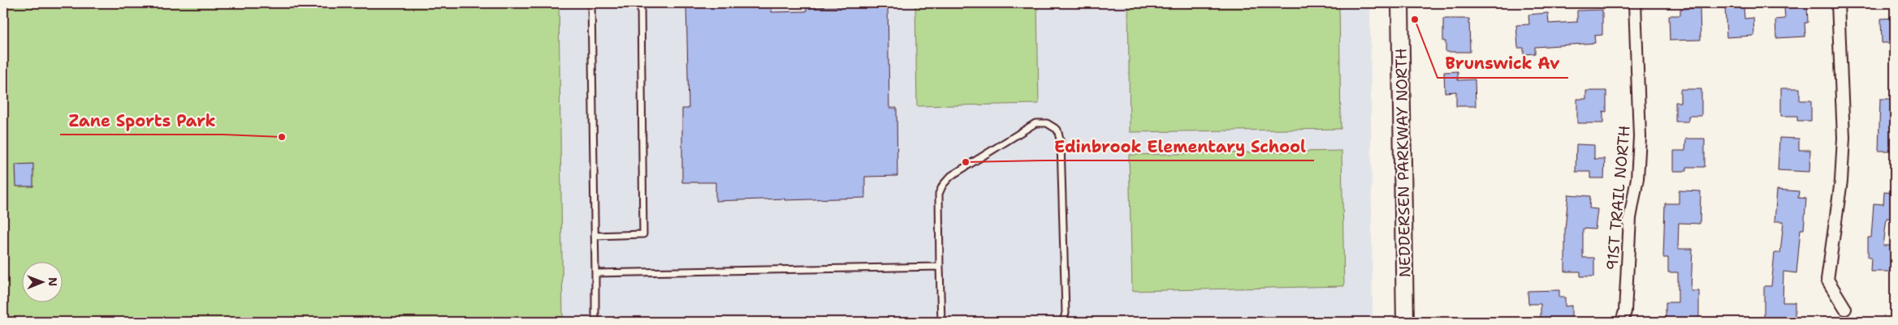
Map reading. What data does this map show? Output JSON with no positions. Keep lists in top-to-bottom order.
{
  "streets": {
    "street": ["NEDDERSEN PARKWAY NORTH", "91ST TRAIL NORTH"]
  },
  "places": ["Brunswick Av", "Zane Sports Park", "Edinbrook Elementary School"],
  "north": "right"
}
